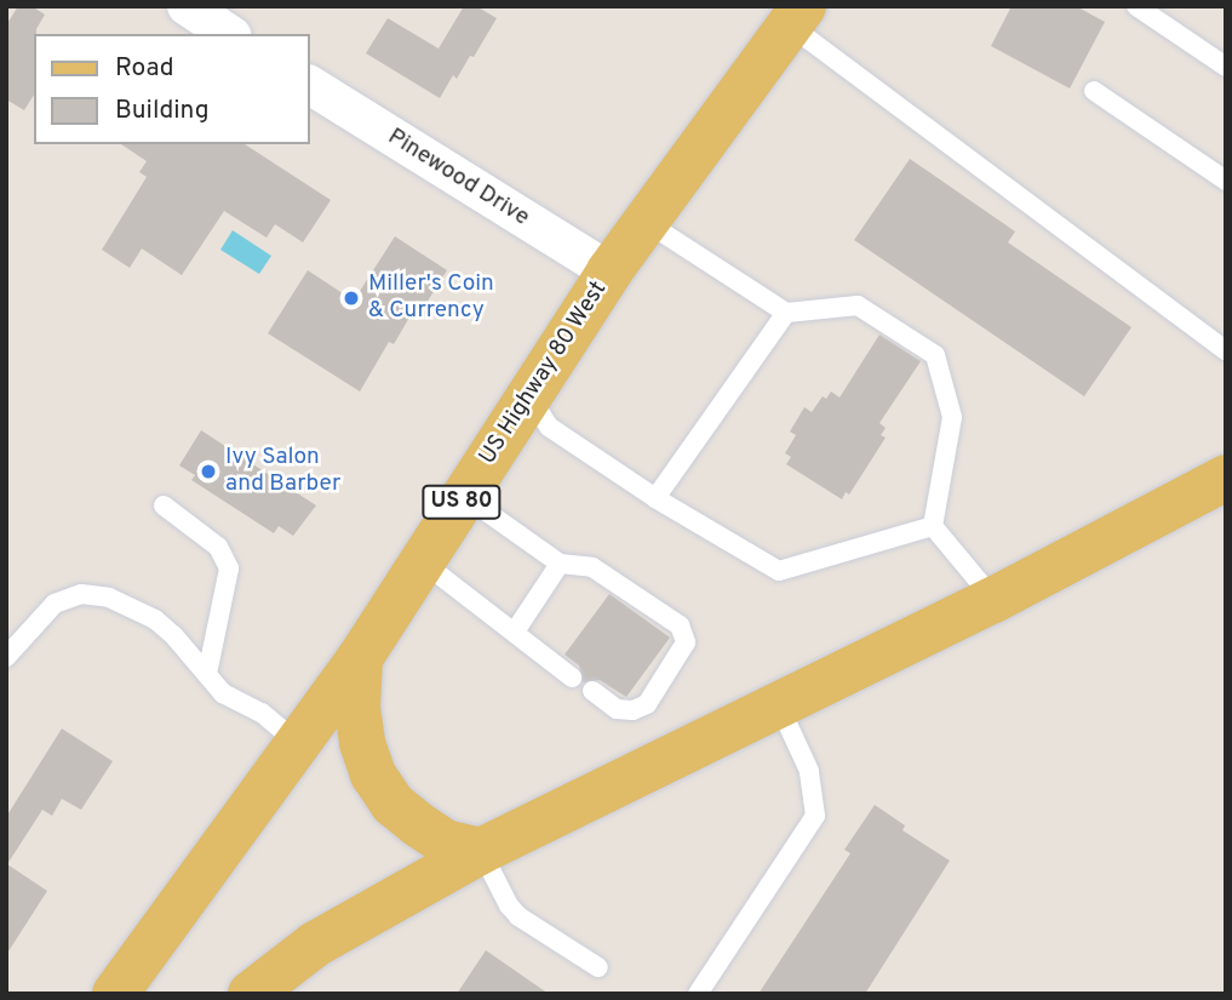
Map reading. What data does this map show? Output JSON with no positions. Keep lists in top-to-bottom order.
{
  "streets": {
    "main road": ["US Highway 80 West", "US 80"],
    "street": ["Pinewood Drive"]
  },
  "crossings": [
    ["Pinewood Drive", "US Highway 80 West"]
  ],
  "places": ["Miller's Coin & Currency", "Ivy Salon and Barber"],
  "legend": ["Road", "Building"]
}
